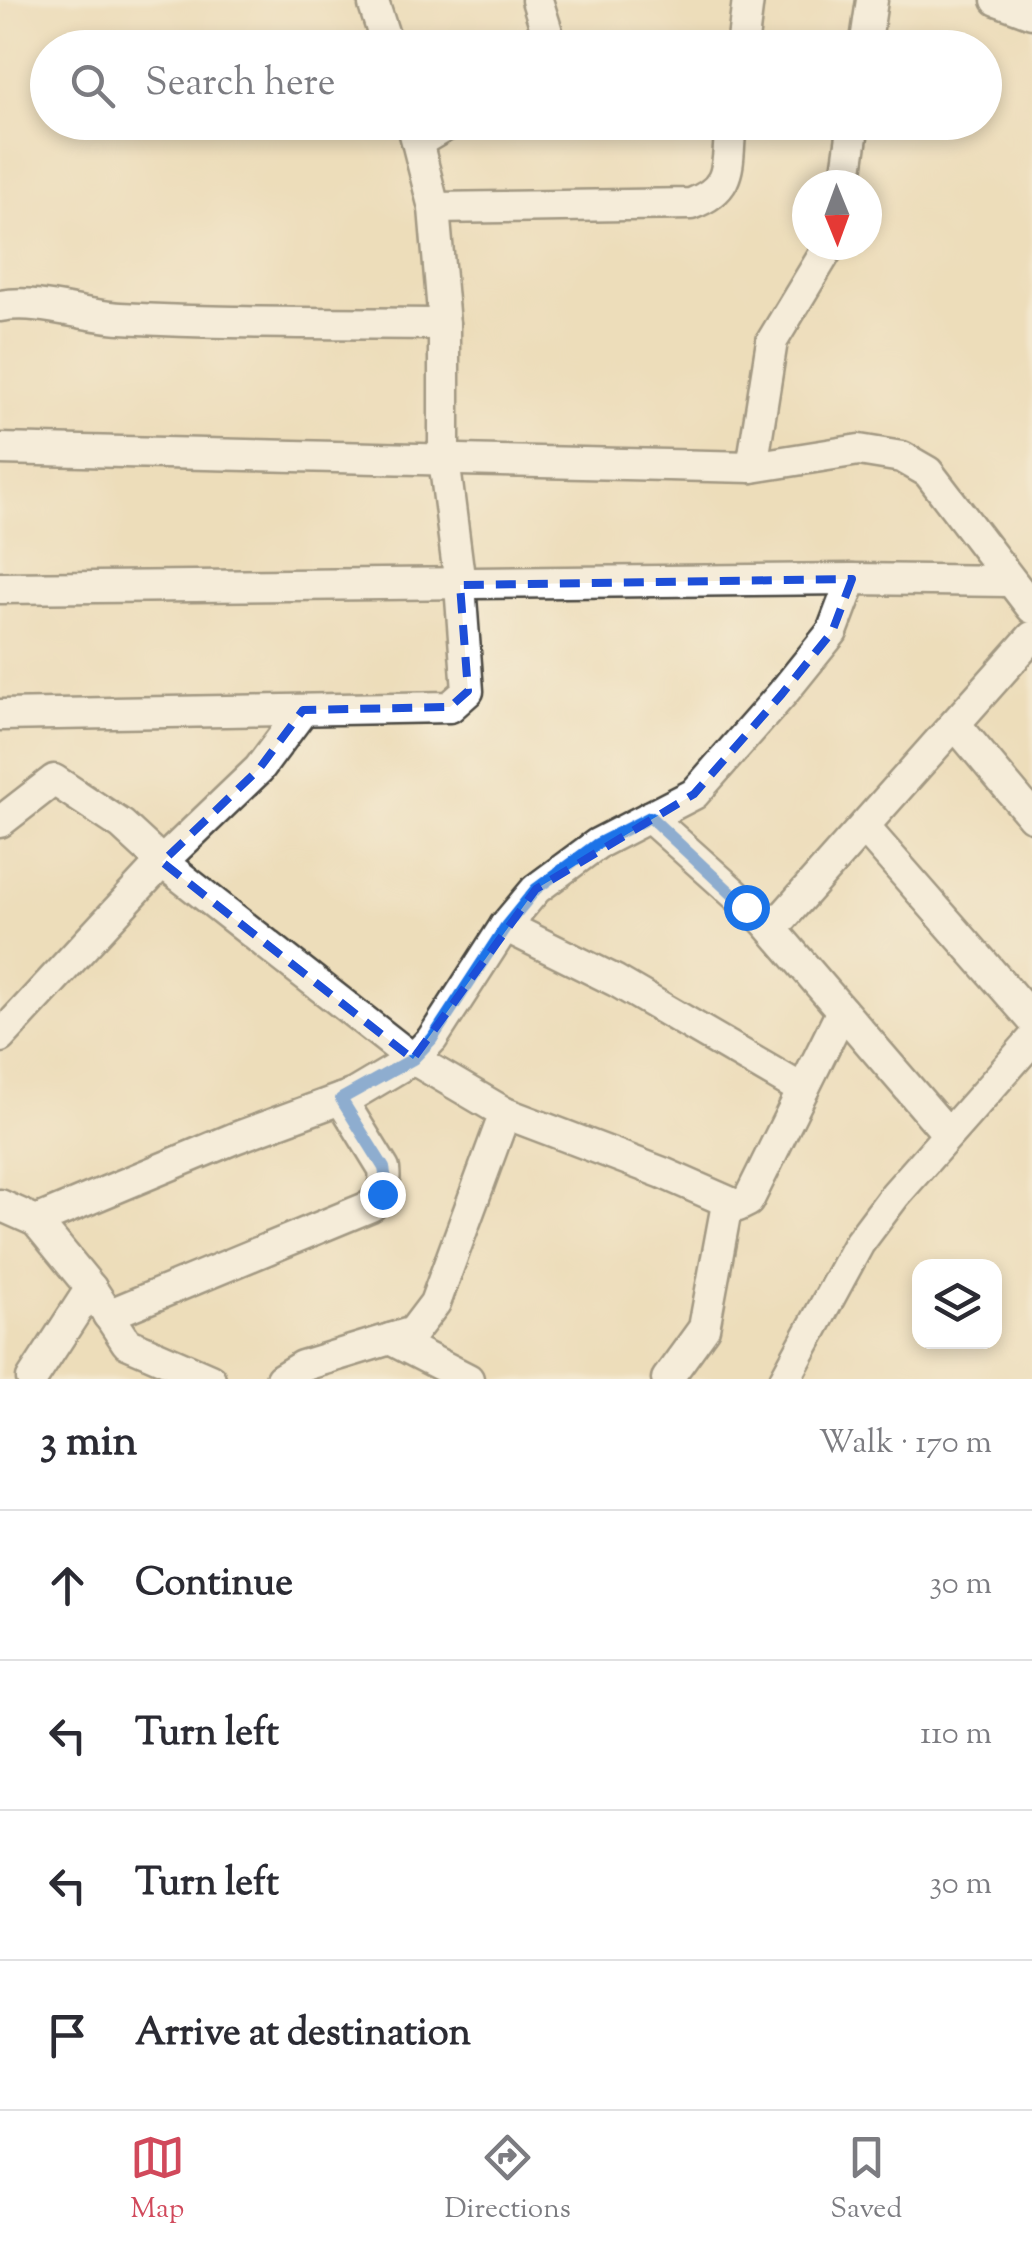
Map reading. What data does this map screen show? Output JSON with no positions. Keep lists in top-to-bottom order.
{
  "north": "bottom",
  "page": {
    "search": "Search here",
    "heading": ["3 min", "Walk · 170 m"],
    "list": [
      ["Continue", "30 m"],
      ["Turn left", "110 m"],
      ["Turn left", "30 m"],
      "Arrive at destination"
    ],
    "nav": ["Map", "Directions", "Saved"]
  }
}
